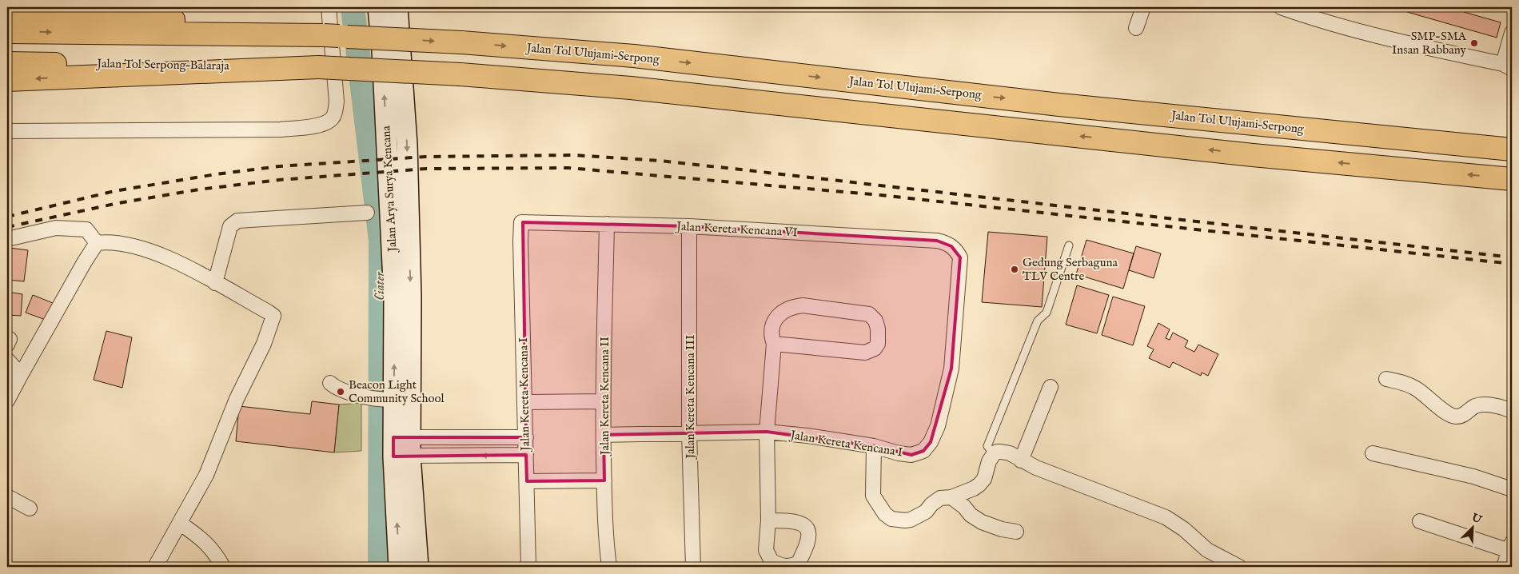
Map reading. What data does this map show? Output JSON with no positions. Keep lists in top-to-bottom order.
{
  "streets": {
    "highway": ["Jalan Tol Ulujami–Serpong", "Jalan Tol Serpong–Balaraja"],
    "street": [
      "Jalan Arya Surya Kencana",
      "Jalan Kereta Kencana VI",
      "Jalan Kereta Kencana I",
      "Jalan Kereta Kencana II",
      "Jalan Kereta Kencana III"
    ]
  },
  "crossings": [
    ["Jalan Kereta Kencana VI", "Jalan Kereta Kencana I"],
    ["Jalan Kereta Kencana VI", "Jalan Kereta Kencana II"],
    ["Jalan Kereta Kencana VI", "Jalan Kereta Kencana III"],
    ["Jalan Kereta Kencana I", "Jalan Kereta Kencana II"],
    ["Jalan Kereta Kencana I", "Jalan Kereta Kencana III"]
  ],
  "water": ["Ciater"],
  "places": ["SMP-SMA Insan Rabbany", "Gedung Serbaguna TLV Centre", "Beacon Light Community School"],
  "north": "top right"
}
